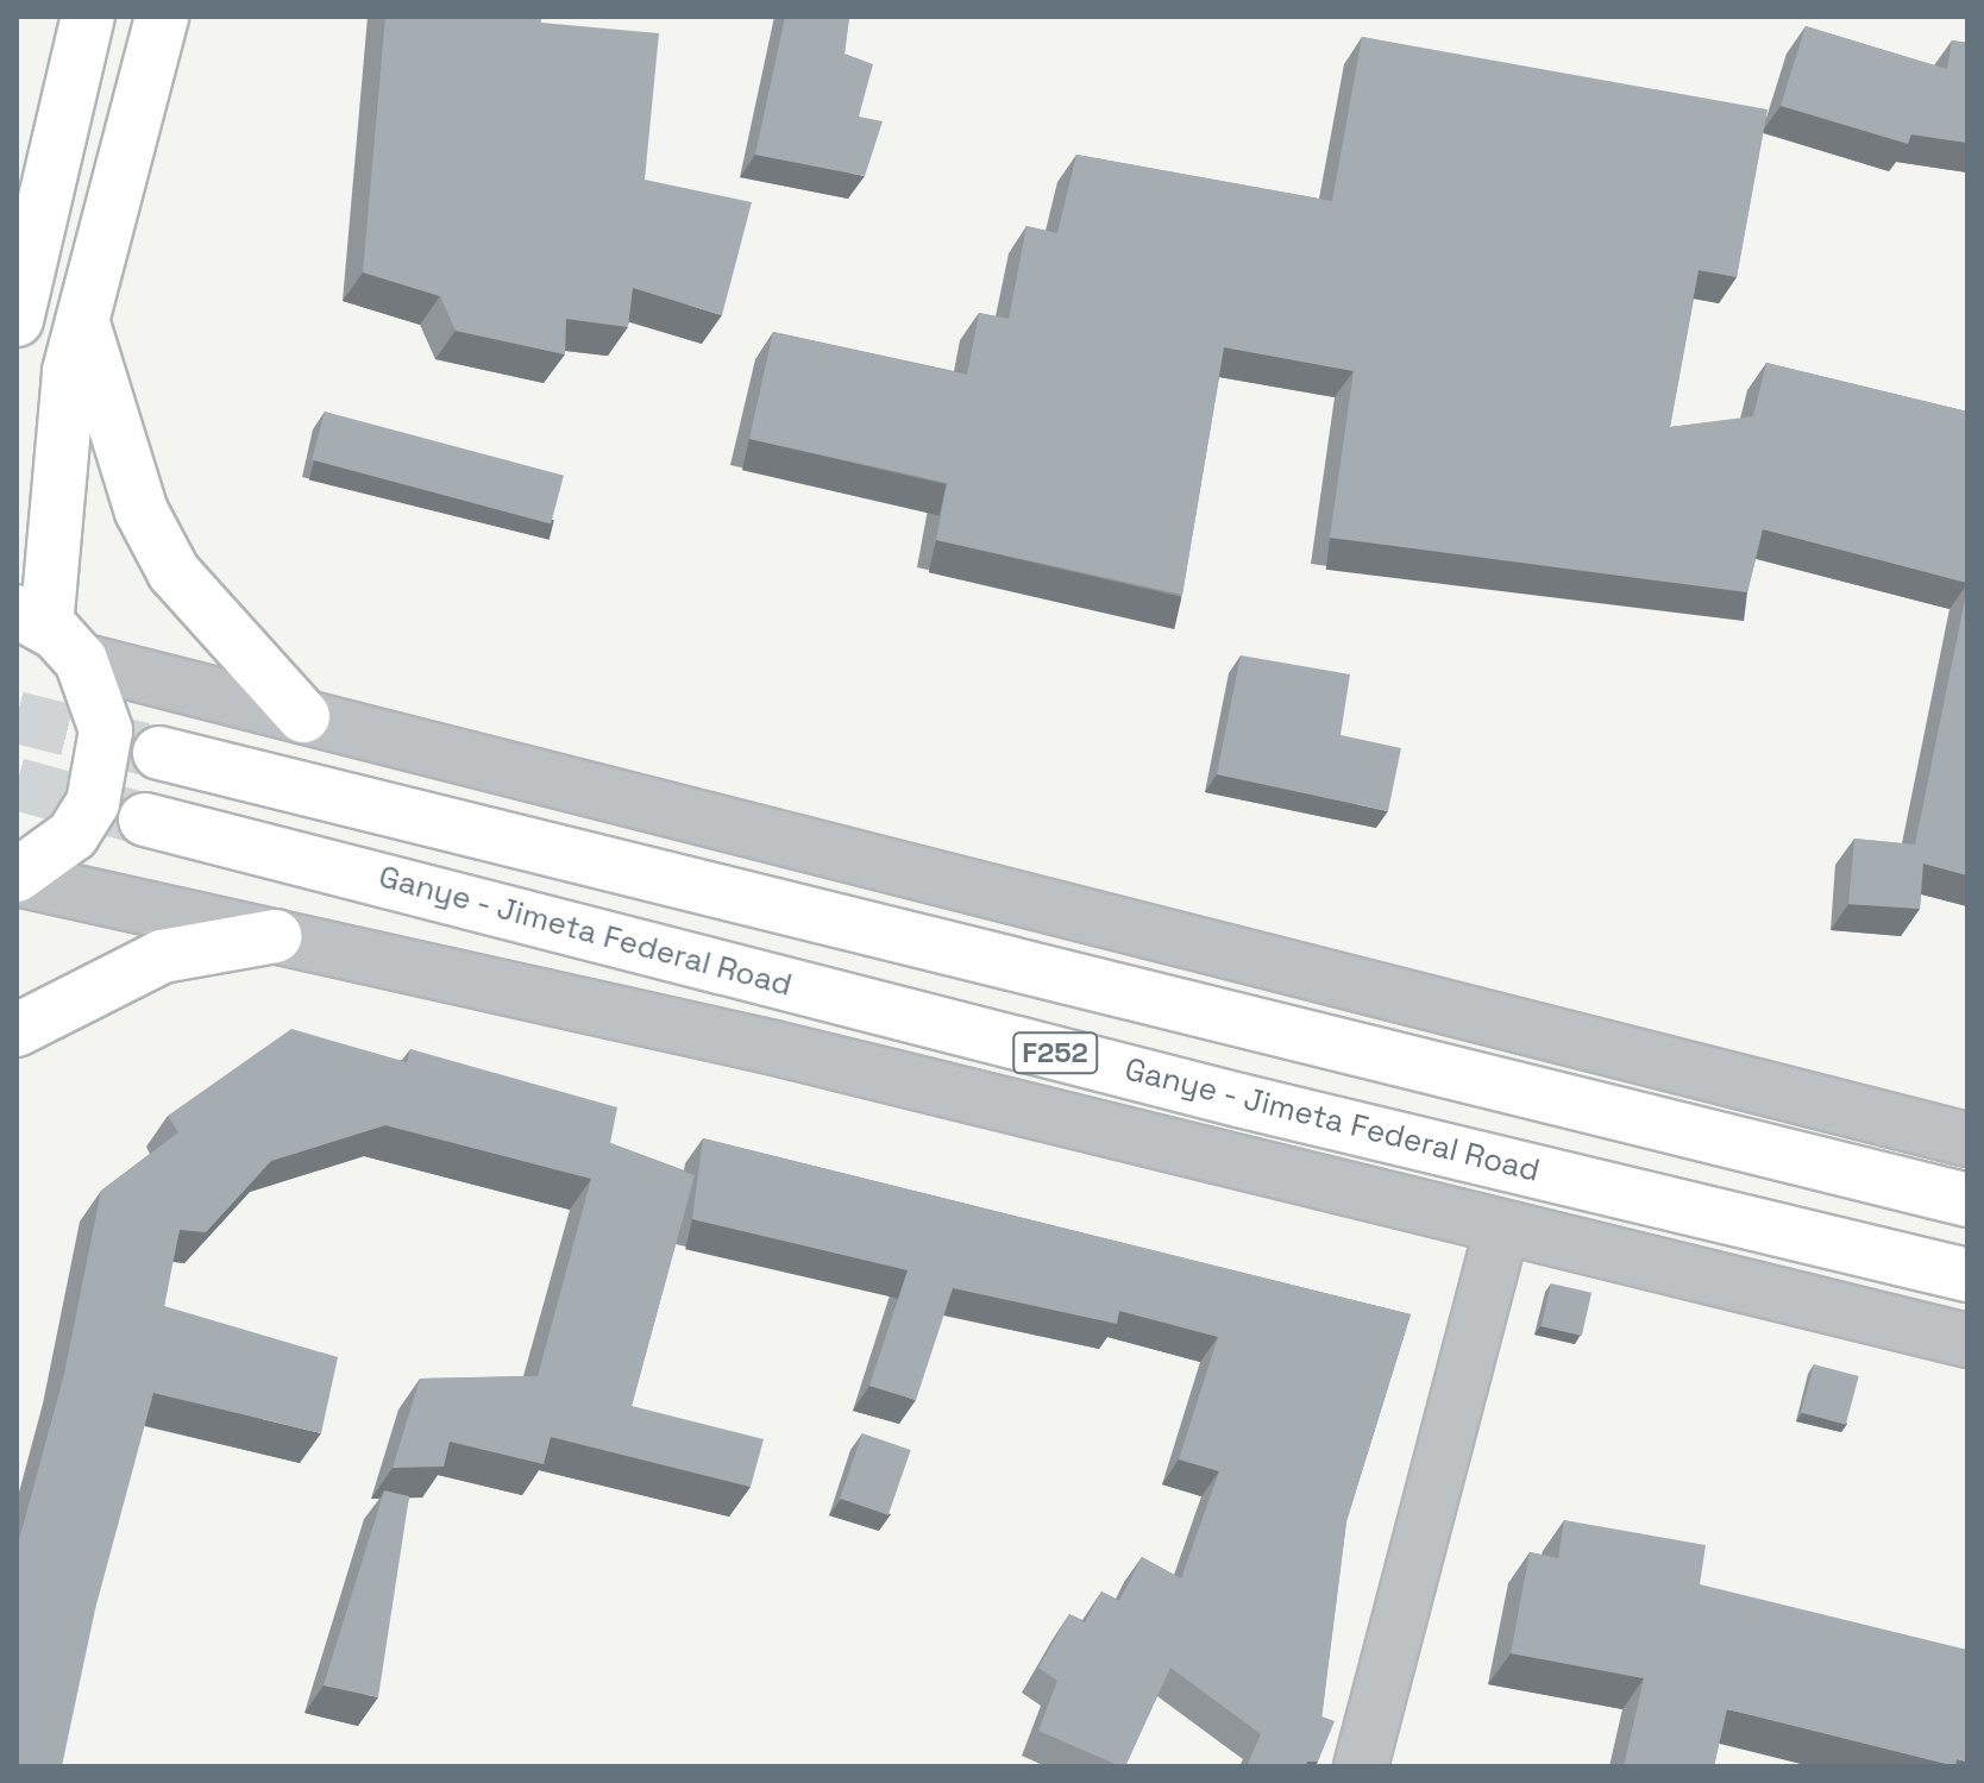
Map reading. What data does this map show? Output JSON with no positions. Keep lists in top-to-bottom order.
{
  "streets": {
    "main road": ["Ganye - Jimeta Federal Road", "F252"]
  }
}
